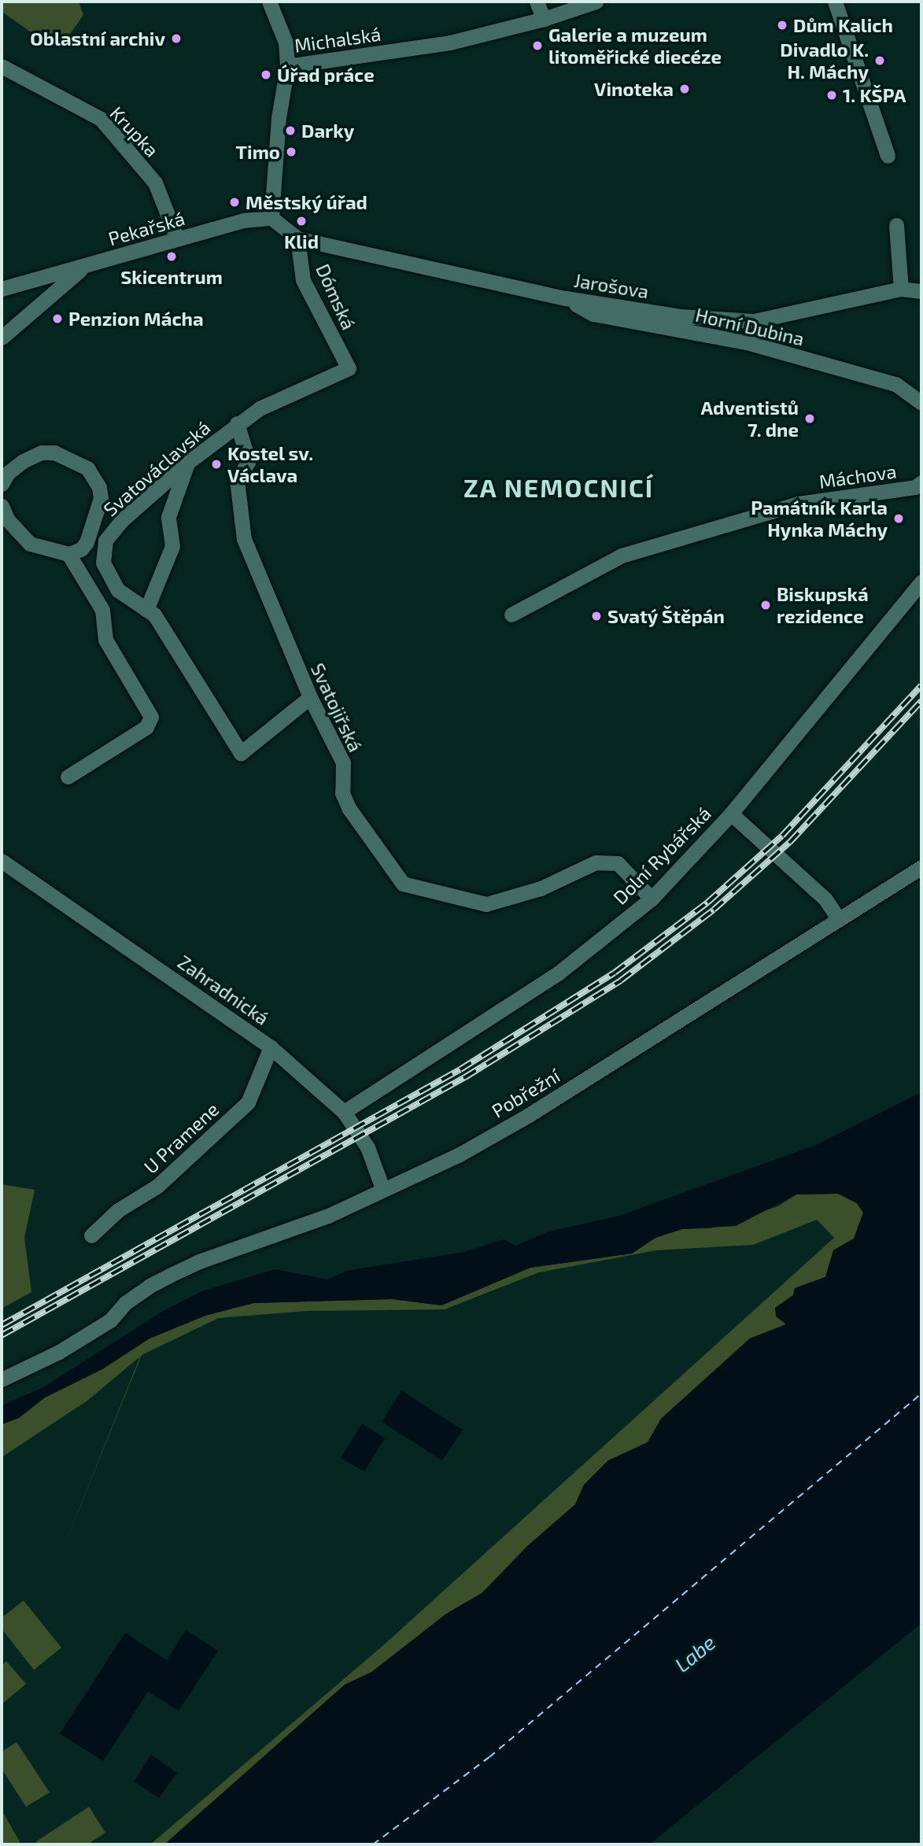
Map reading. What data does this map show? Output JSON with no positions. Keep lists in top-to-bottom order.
{
  "streets": {
    "street": [
      "Michalská",
      "Krupka",
      "Pekařská",
      "Jarošova",
      "Dómská",
      "Horní Dubina",
      "Svatováclavská",
      "Máchova",
      "Svatojiřská",
      "Dolní Rybářská",
      "Zahradnická",
      "Pobřežní",
      "U Pramene"
    ]
  },
  "crossings": [
    ["Michalská", "Pekařská"],
    ["Krupka", "Pekařská"],
    ["Jarošova", "Dómská"],
    ["Jarošova", "Horní Dubina"],
    ["Dómská", "Svatováclavská"],
    ["Svatováclavská", "Svatojiřská"],
    ["Svatojiřská", "Dolní Rybářská"],
    ["Dolní Rybářská", "Zahradnická"],
    ["Zahradnická", "Pobřežní"],
    ["Zahradnická", "U Pramene"]
  ],
  "districts": ["ZA NEMOCNICÍ"],
  "water": ["Labe"],
  "places": [
    "Dům Kalich",
    "Oblastní archiv",
    "Galerie a muzeum litoměřické diecéze",
    "Divadlo K. H. Máchy",
    "Úřad práce",
    "Vinoteka",
    "1. KŠPA",
    "Darky",
    "Timo",
    "Městský úřad",
    "Klid",
    "Skicentrum",
    "Penzion Mácha",
    "Adventistů 7. dne",
    "Kostel sv. Václava",
    "Památník Karla Hynka Máchy",
    "Biskupská rezidence",
    "Svatý Štěpán"
  ]
}
